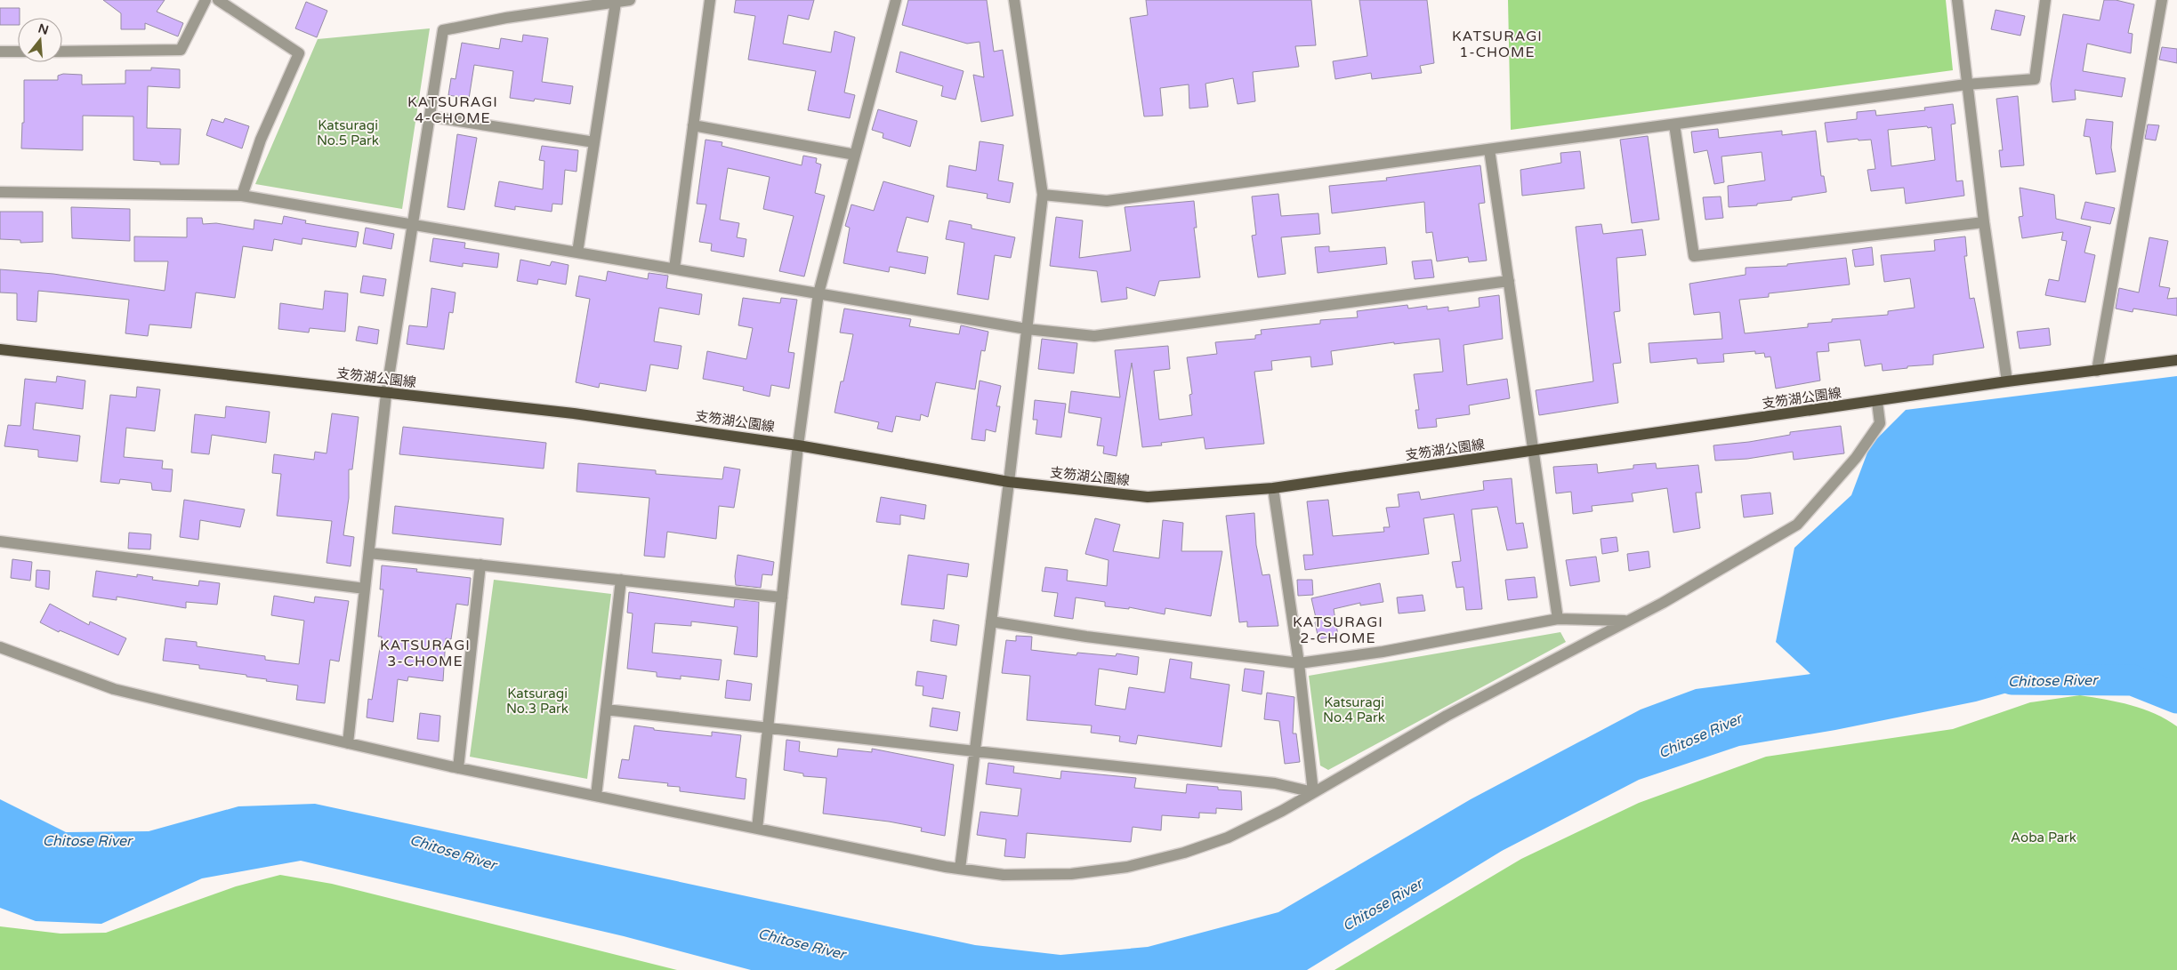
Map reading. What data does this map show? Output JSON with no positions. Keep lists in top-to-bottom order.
{
  "streets": {
    "main road": ["支笏湖公園線"]
  },
  "districts": [
    "KATSURAGI 1-CHOME",
    "KATSURAGI 4-CHOME",
    "KATSURAGI 2-CHOME",
    "KATSURAGI 3-CHOME"
  ],
  "water": ["Chitose River"],
  "parks": [
    "Katsuragi No.5 Park",
    "Katsuragi No.3 Park",
    "Katsuragi No.4 Park",
    "Aoba Park"
  ],
  "north": "top"
}
